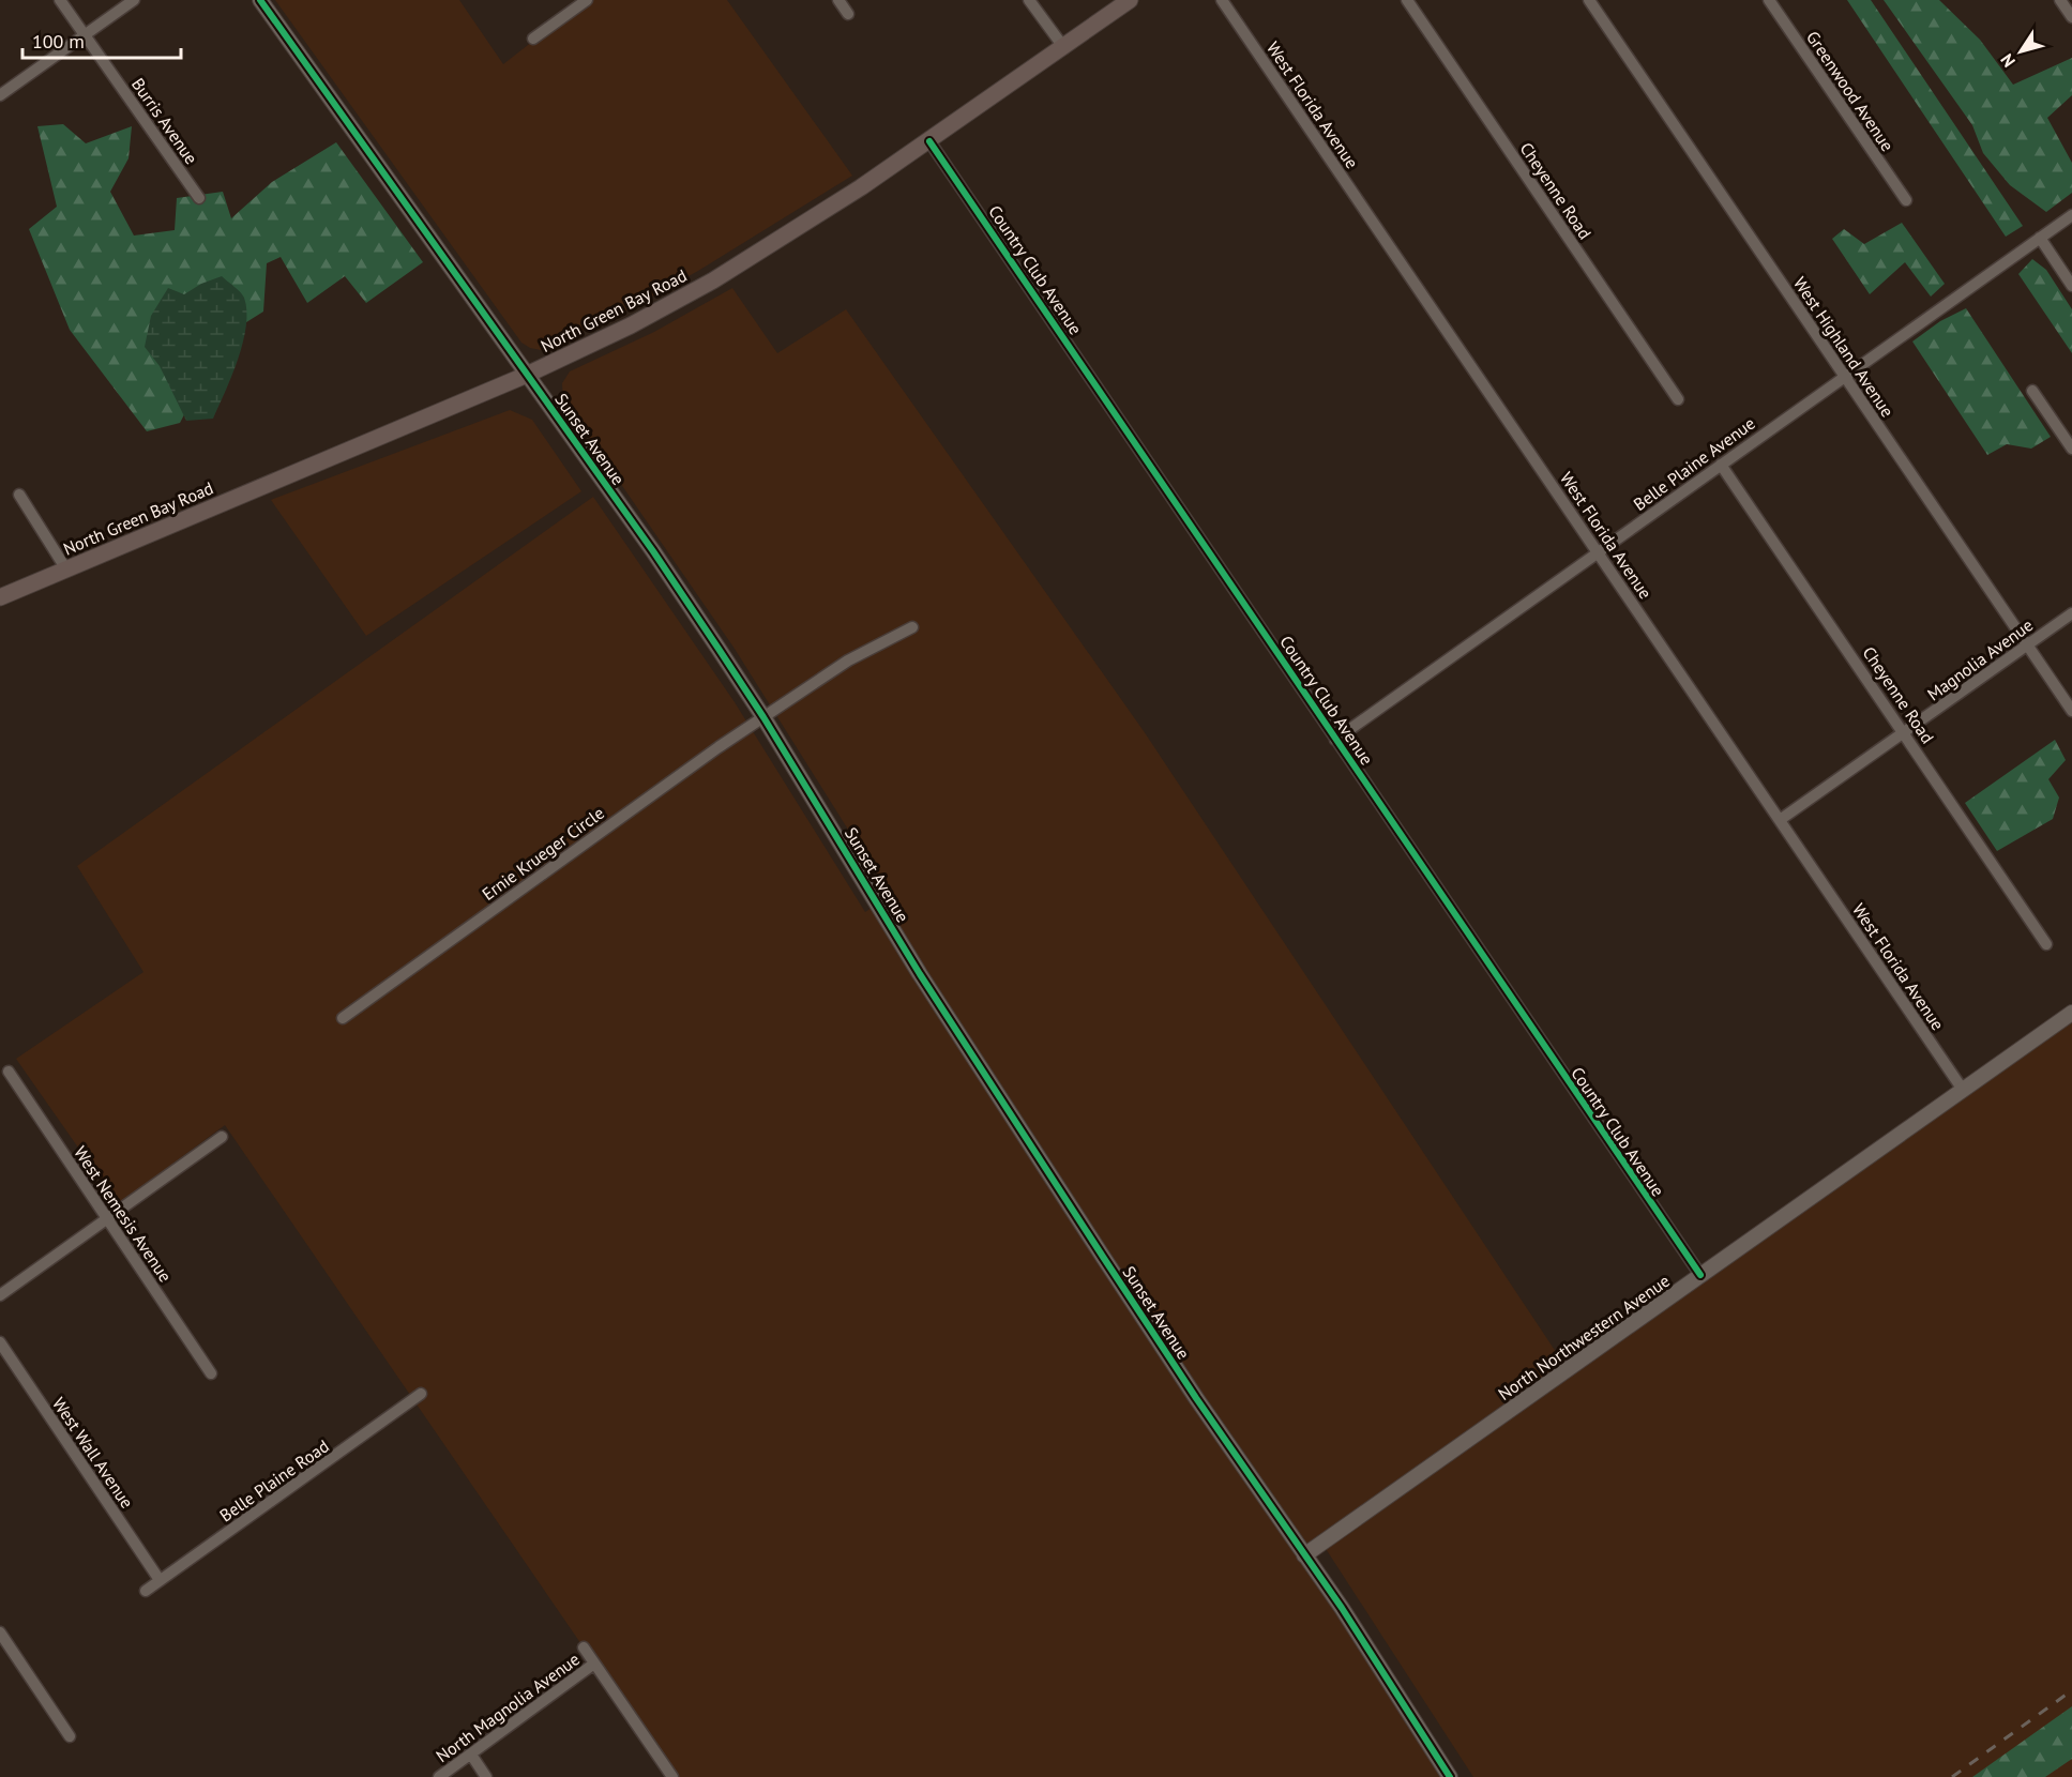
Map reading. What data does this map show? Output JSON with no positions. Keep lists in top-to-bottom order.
{
  "streets": {
    "main road": ["North Green Bay Road"],
    "street": [
      "Greenwood Avenue",
      "West Florida Avenue",
      "Burris Avenue",
      "Cheyenne Road",
      "Country Club Avenue",
      "West Highland Avenue",
      "Sunset Avenue",
      "Belle Plaine Avenue",
      "Magnolia Avenue",
      "Ernie Krueger Circle",
      "West Nemesis Avenue",
      "North Northwestern Avenue",
      "West Wall Avenue",
      "Belle Plaine Road",
      "North Magnolia Avenue"
    ]
  },
  "crossings": [
    ["West Florida Avenue", "Belle Plaine Avenue"],
    ["West Florida Avenue", "Magnolia Avenue"],
    ["West Florida Avenue", "North Northwestern Avenue"],
    ["Cheyenne Road", "Belle Plaine Avenue"],
    ["Cheyenne Road", "Magnolia Avenue"],
    ["Country Club Avenue", "North Green Bay Road"],
    ["Country Club Avenue", "Belle Plaine Avenue"],
    ["Country Club Avenue", "North Northwestern Avenue"],
    ["North Green Bay Road", "Sunset Avenue"],
    ["West Highland Avenue", "Belle Plaine Avenue"],
    ["West Highland Avenue", "Magnolia Avenue"],
    ["Sunset Avenue", "Ernie Krueger Circle"],
    ["Sunset Avenue", "North Northwestern Avenue"],
    ["West Wall Avenue", "Belle Plaine Road"]
  ],
  "scale_bar": "100 m",
  "north": "bottom left"
}
